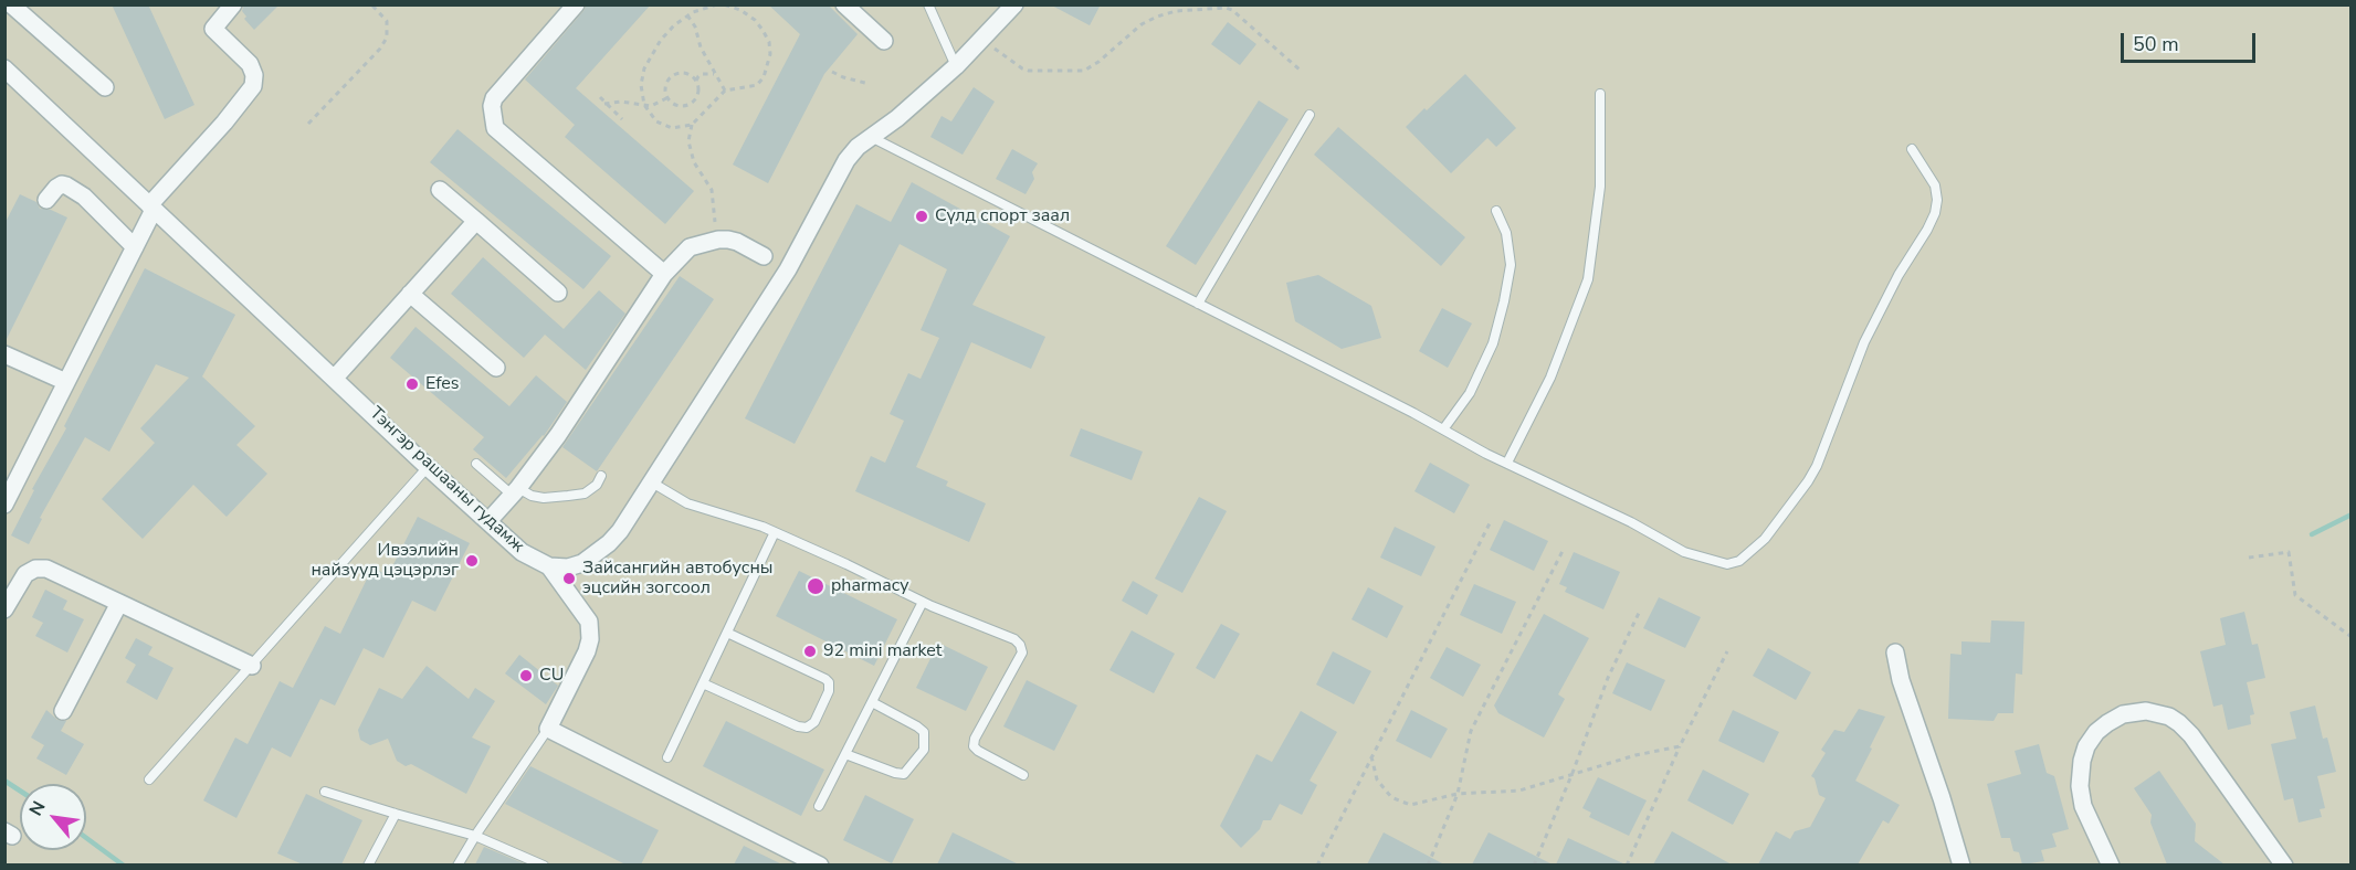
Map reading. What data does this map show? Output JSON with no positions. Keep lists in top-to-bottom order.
{
  "streets": {
    "street": ["Тэнгэр рашааны гудамж"]
  },
  "places": [
    "Сүлд спорт заал",
    "Efes",
    "Ивээлийн найзууд цэцэрлэг",
    "Зайсангийн автобусны эцсийн зогсоол",
    "pharmacy",
    "92 mini market",
    "CU"
  ],
  "scale_bar": "50 m",
  "north": "top left"
}
